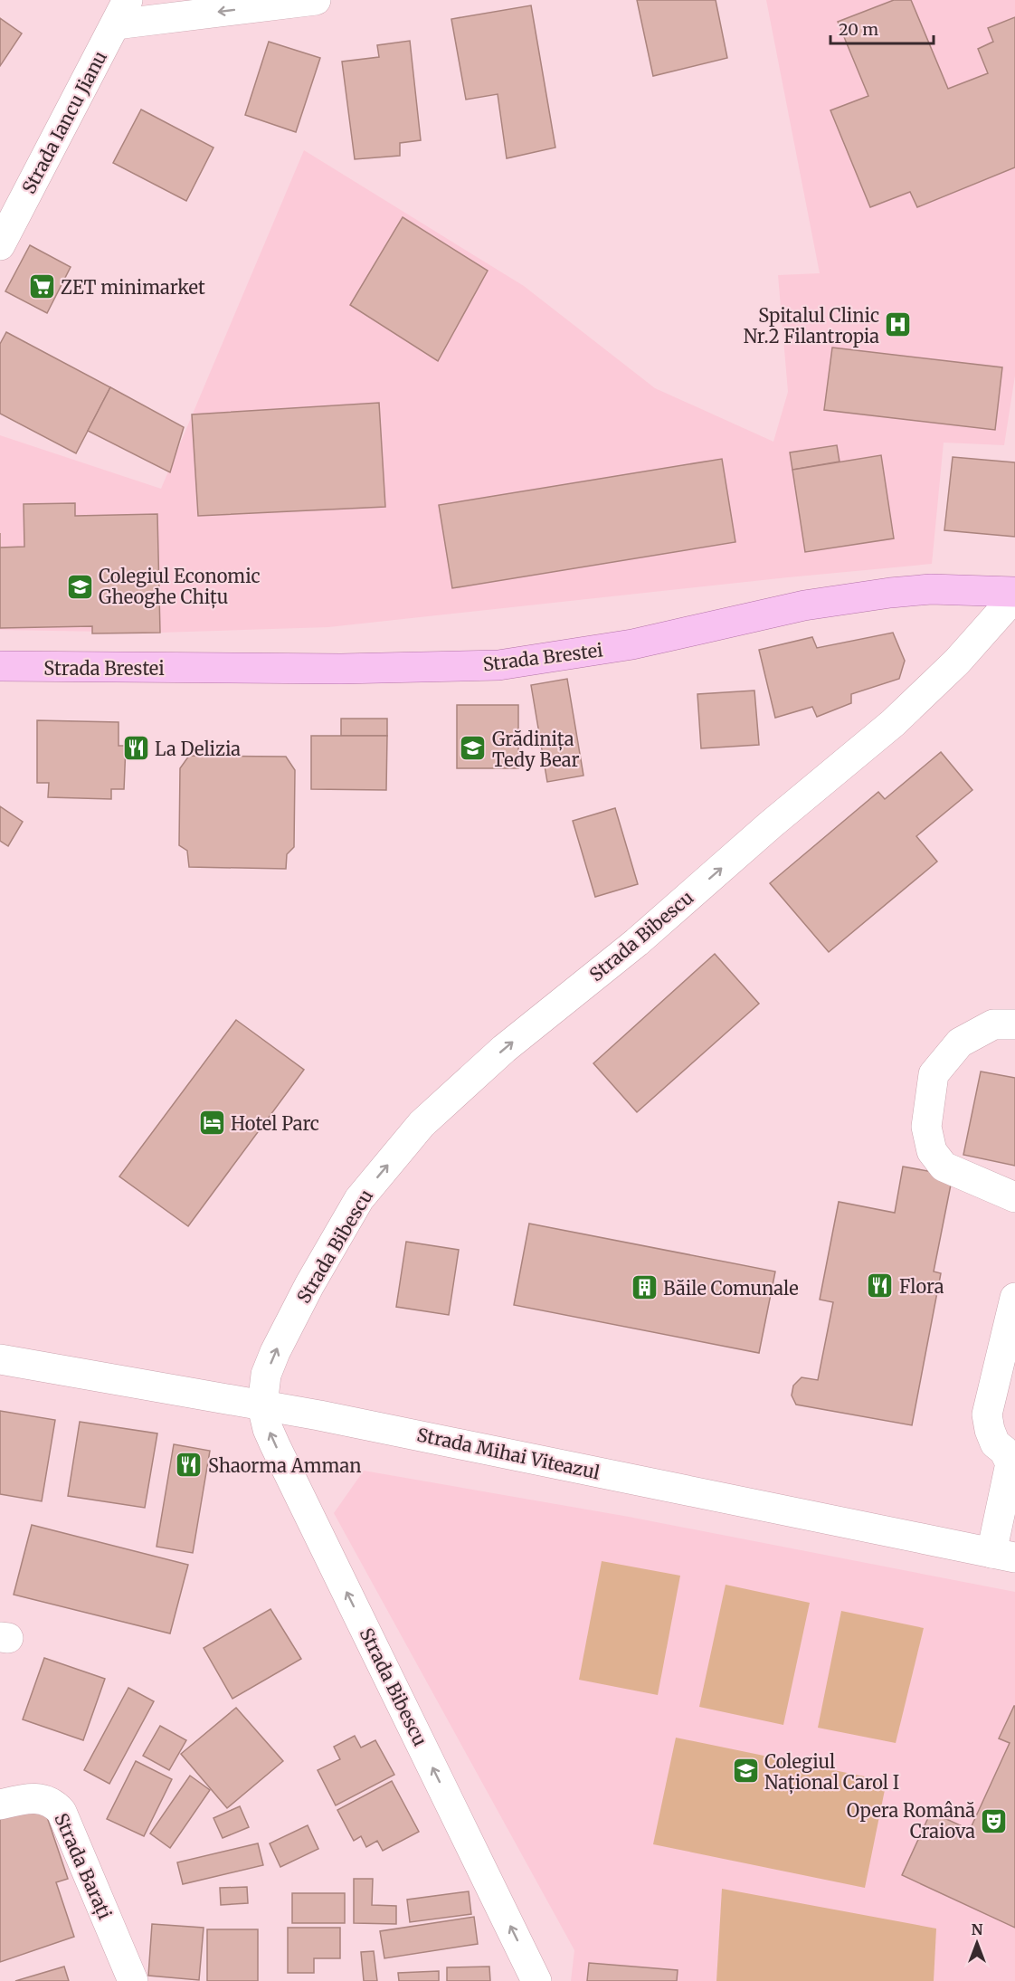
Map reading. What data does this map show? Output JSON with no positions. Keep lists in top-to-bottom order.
{
  "streets": {
    "main road": ["Strada Brestei"],
    "street": [
      "Strada Iancu Jianu",
      "Strada Bibescu",
      "Strada Mihai Viteazul",
      "Strada Barați"
    ]
  },
  "crossings": [
    ["Strada Bibescu", "Strada Mihai Viteazul"]
  ],
  "one_way": ["Strada Bibescu"],
  "places": {
    "supermarket": ["ZET minimarket"],
    "hospital": ["Spitalul Clinic Nr.2 Filantropia"],
    "school or university": ["Colegiul Economic Gheoghe Chițu", "Grădinița Tedy Bear", "Colegiul Național Carol I"],
    "restaurant": ["La Delizia", "Flora", "Shaorma Amman"],
    "hotel": ["Hotel Parc"],
    "building": ["Băile Comunale"],
    "theatre": ["Opera Română Craiova"]
  },
  "scale_bar": "20 m",
  "north": "top"
}
